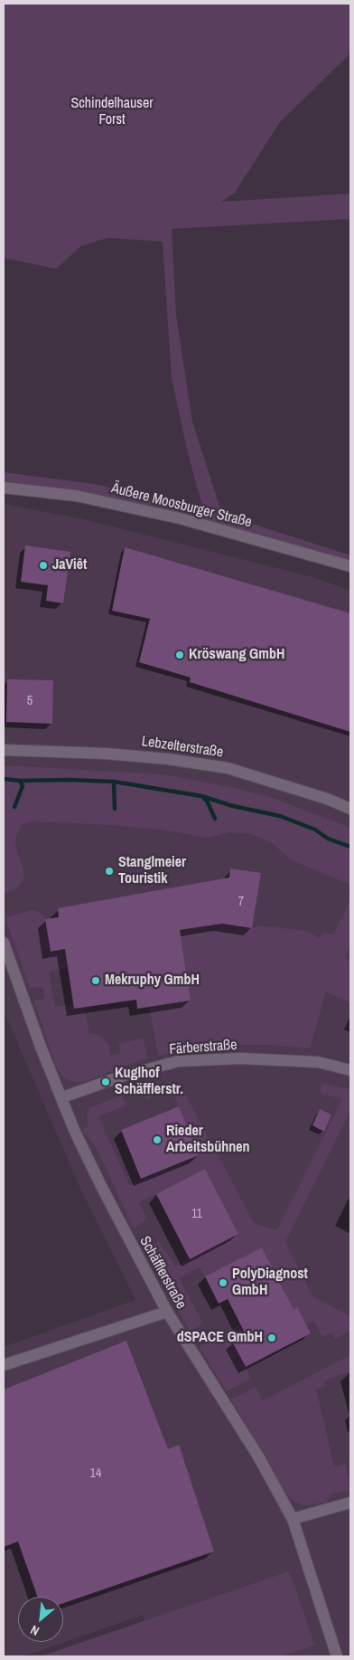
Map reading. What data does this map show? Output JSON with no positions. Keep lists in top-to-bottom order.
{
  "streets": {
    "street": [
      "Äußere Moosburger Straße",
      "Lebzelterstraße",
      "Färberstraße",
      "Schäfflerstraße"
    ]
  },
  "crossings": [
    ["Färberstraße", "Schäfflerstraße"]
  ],
  "parks": ["Schindelhauser Forst"],
  "places": [
    "JaViêt",
    "Kröswang GmbH",
    "Stanglmeier Touristik",
    "Mekruphy GmbH",
    "Kuglhof Schäfflerstr.",
    "Rieder Arbeitsbühnen",
    "PolyDiagnost GmbH",
    "dSPACE GmbH"
  ],
  "house_numbers": [
    "5",
    "7",
    "11",
    "14"
  ],
  "north": "bottom left"
}
